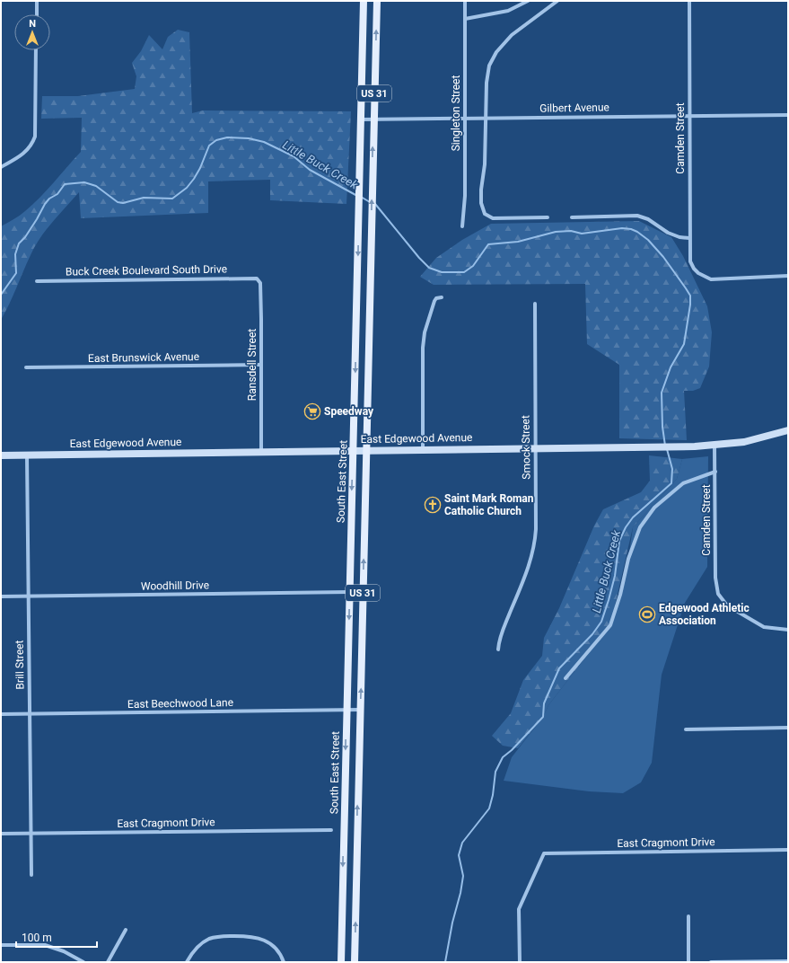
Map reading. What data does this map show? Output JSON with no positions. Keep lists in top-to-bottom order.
{
  "streets": {
    "main road": ["US 31", "East Edgewood Avenue", "South East Street"],
    "street": [
      "Gilbert Avenue",
      "Singleton Street",
      "Camden Street",
      "Buck Creek Boulevard South Drive",
      "East Brunswick Avenue",
      "Ransdell Street",
      "Smock Street",
      "Woodhill Drive",
      "Brill Street",
      "East Beechwood Lane",
      "East Cragmont Drive"
    ]
  },
  "crossings": [
    ["Gilbert Avenue", "Singleton Street"],
    ["Gilbert Avenue", "Camden Street"],
    ["Gilbert Avenue", "South East Street"],
    ["Camden Street", "East Edgewood Avenue"],
    ["Buck Creek Boulevard South Drive", "Ransdell Street"],
    ["East Brunswick Avenue", "Ransdell Street"],
    ["Ransdell Street", "East Edgewood Avenue"],
    ["East Edgewood Avenue", "Smock Street"],
    ["East Edgewood Avenue", "South East Street"],
    ["East Edgewood Avenue", "Brill Street"],
    ["South East Street", "Woodhill Drive"],
    ["South East Street", "East Beechwood Lane"],
    ["Woodhill Drive", "Brill Street"],
    ["Brill Street", "East Beechwood Lane"],
    ["Brill Street", "East Cragmont Drive"]
  ],
  "water": ["Little Buck Creek"],
  "places": {
    "supermarket": ["Speedway"],
    "church": ["Saint Mark Roman Catholic Church"],
    "sports": ["Edgewood Athletic Association"]
  },
  "scale_bar": "100 m",
  "north": "top"
}
